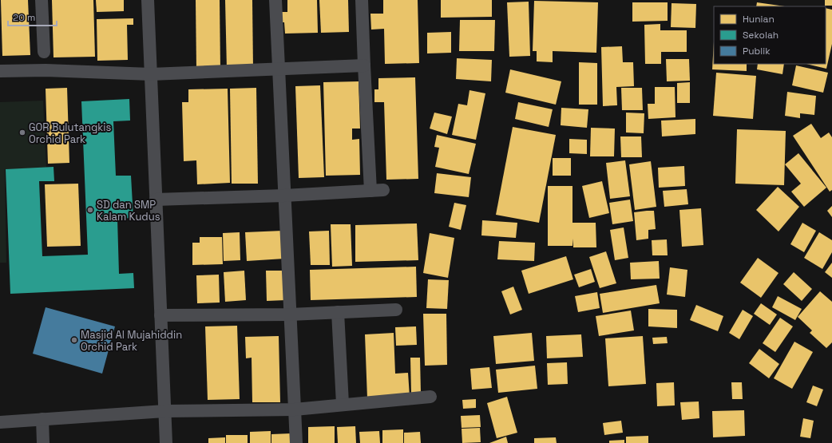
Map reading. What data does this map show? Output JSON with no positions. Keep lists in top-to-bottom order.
{
  "places": ["GOR Bulutangkis Orchid Park", "SD dan SMP Kalam Kudus", "Masjid Al Mujahiddin Orchid Park"],
  "legend": ["Hunian", "Sekolah", "Publik"],
  "scale_bar": "20 m"
}
